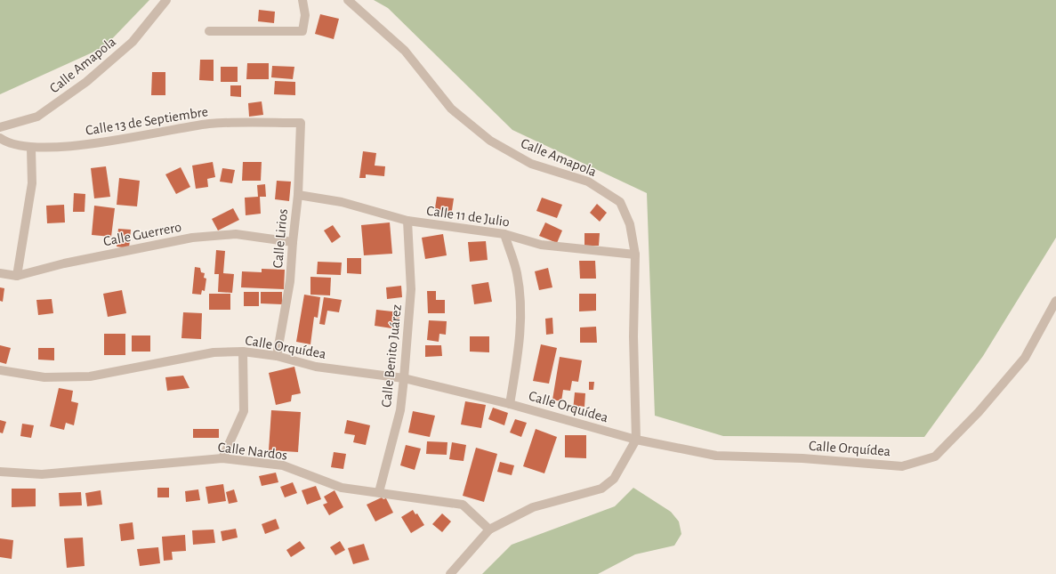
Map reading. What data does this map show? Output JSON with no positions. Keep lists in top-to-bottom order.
{
  "streets": {
    "street": [
      "Calle Amapola",
      "Calle 13 de Septiembre",
      "Calle 11 de Julio",
      "Calle Guerrero",
      "Calle Lirios",
      "Calle Orquídea",
      "Calle Benito Juárez",
      "Calle Nardos"
    ]
  },
  "crossings": [
    ["Calle Amapola", "Calle 11 de Julio"],
    ["Calle Amapola", "Calle Orquídea"],
    ["Calle 13 de Septiembre", "Calle Lirios"],
    ["Calle 11 de Julio", "Calle Lirios"],
    ["Calle 11 de Julio", "Calle Benito Juárez"],
    ["Calle Guerrero", "Calle Lirios"],
    ["Calle Lirios", "Calle Orquídea"],
    ["Calle Orquídea", "Calle Benito Juárez"],
    ["Calle Benito Juárez", "Calle Nardos"]
  ]
}
